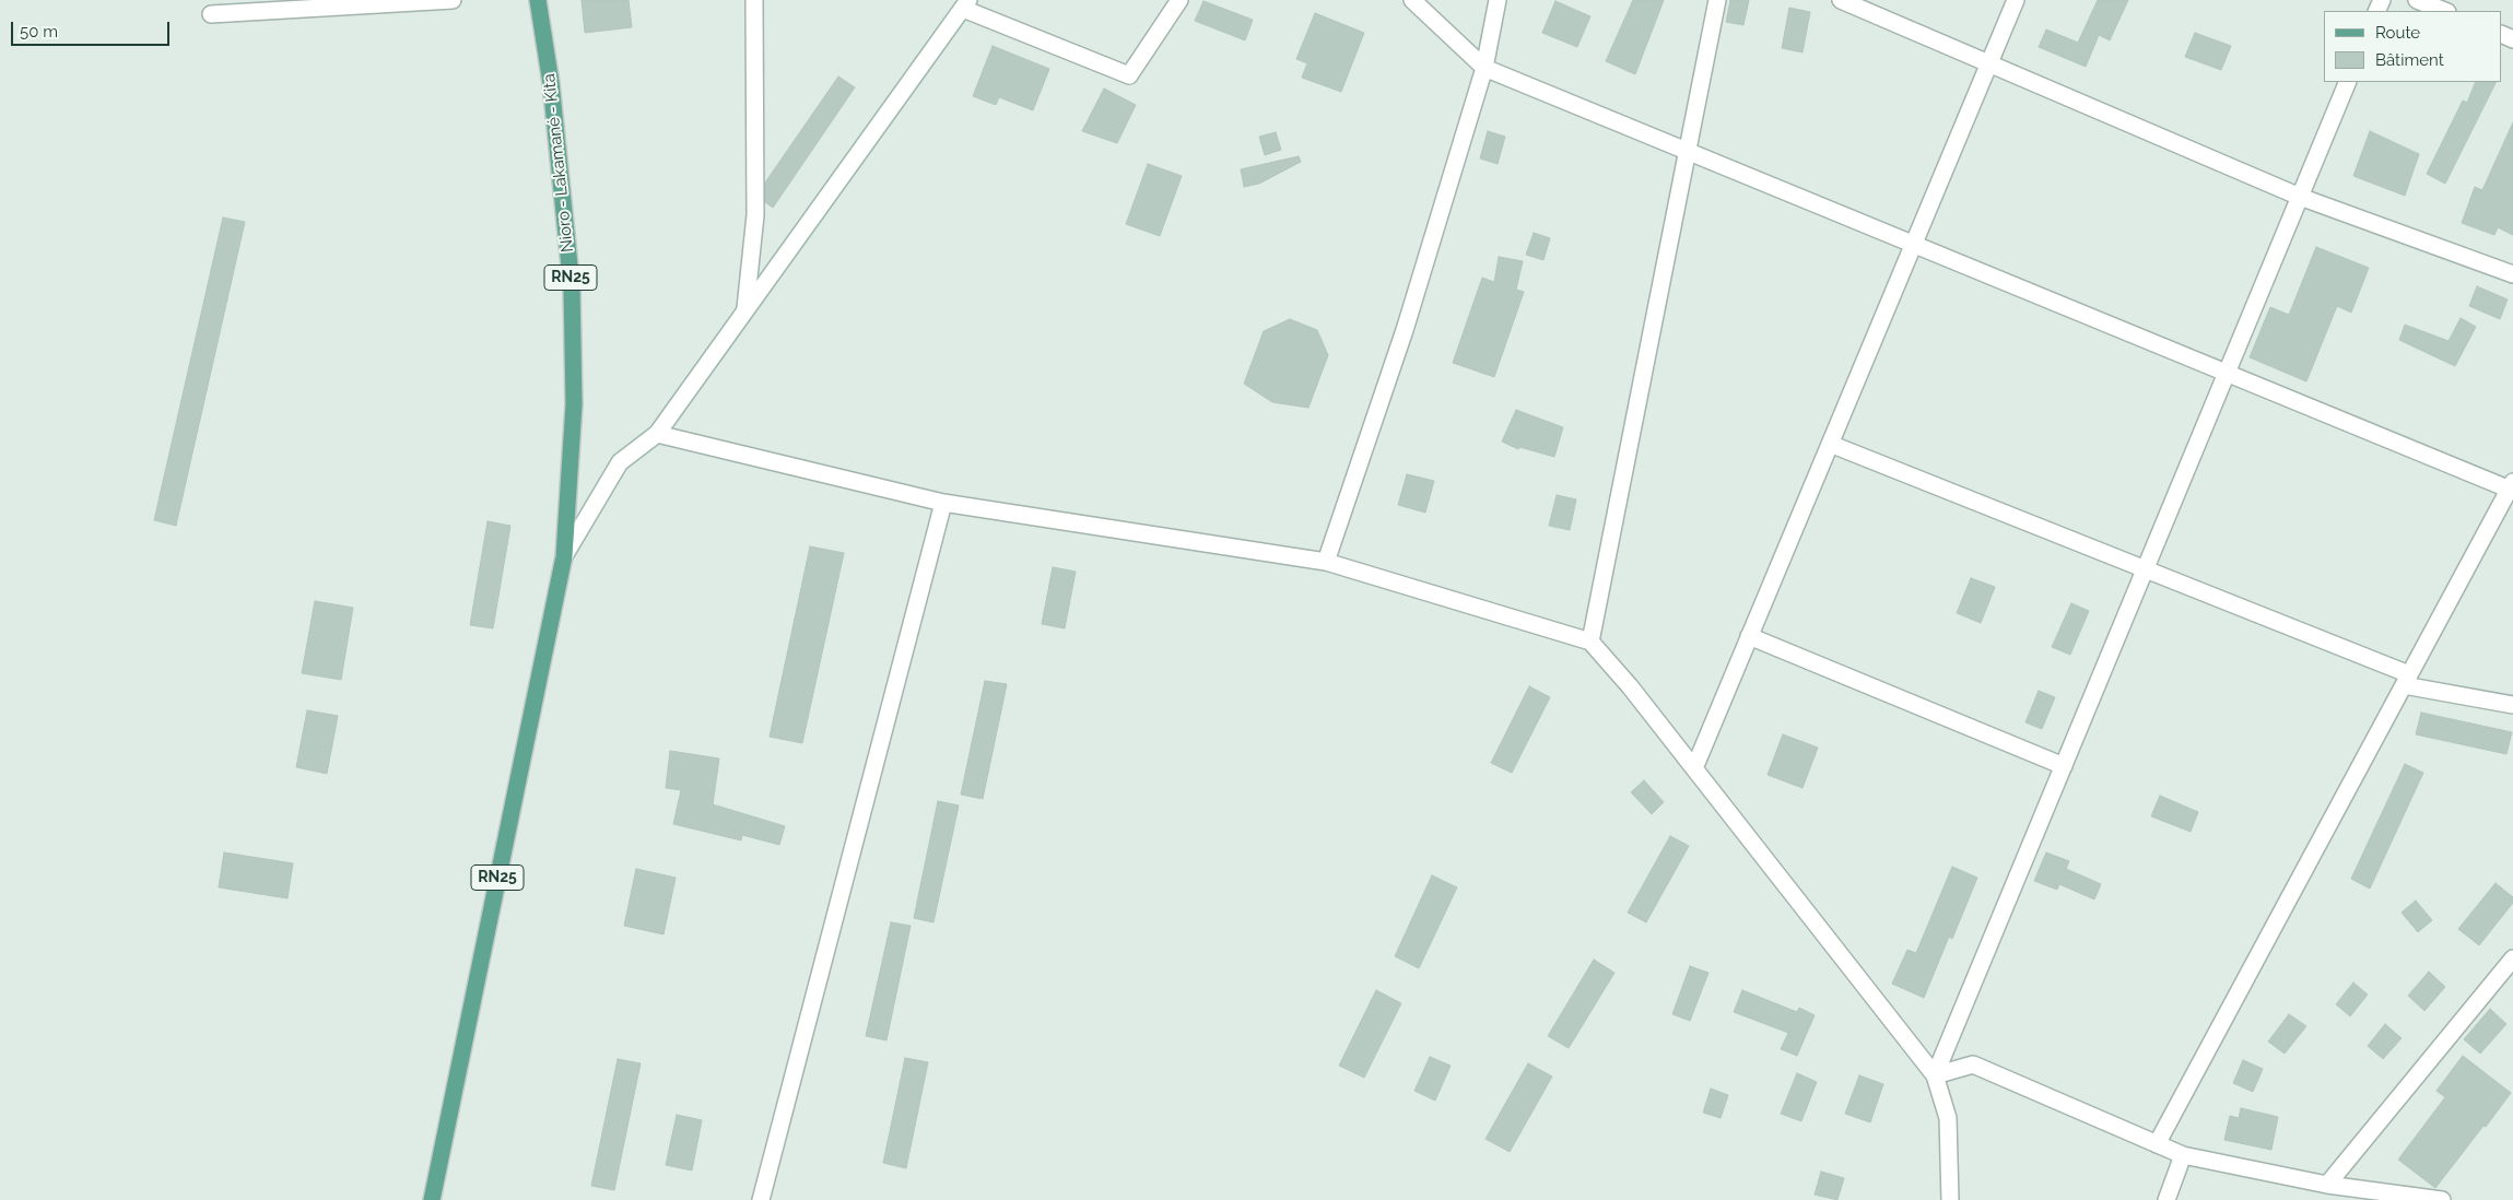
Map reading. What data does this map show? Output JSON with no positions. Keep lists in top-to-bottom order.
{
  "streets": {
    "main road": ["Nioro - Lakamané - Kita", "RN25"]
  },
  "crossings": [
    ["Nioro - Lakamané - Kita", "RN25"]
  ],
  "legend": ["Route", "Bâtiment"],
  "scale_bar": "50 m"
}
